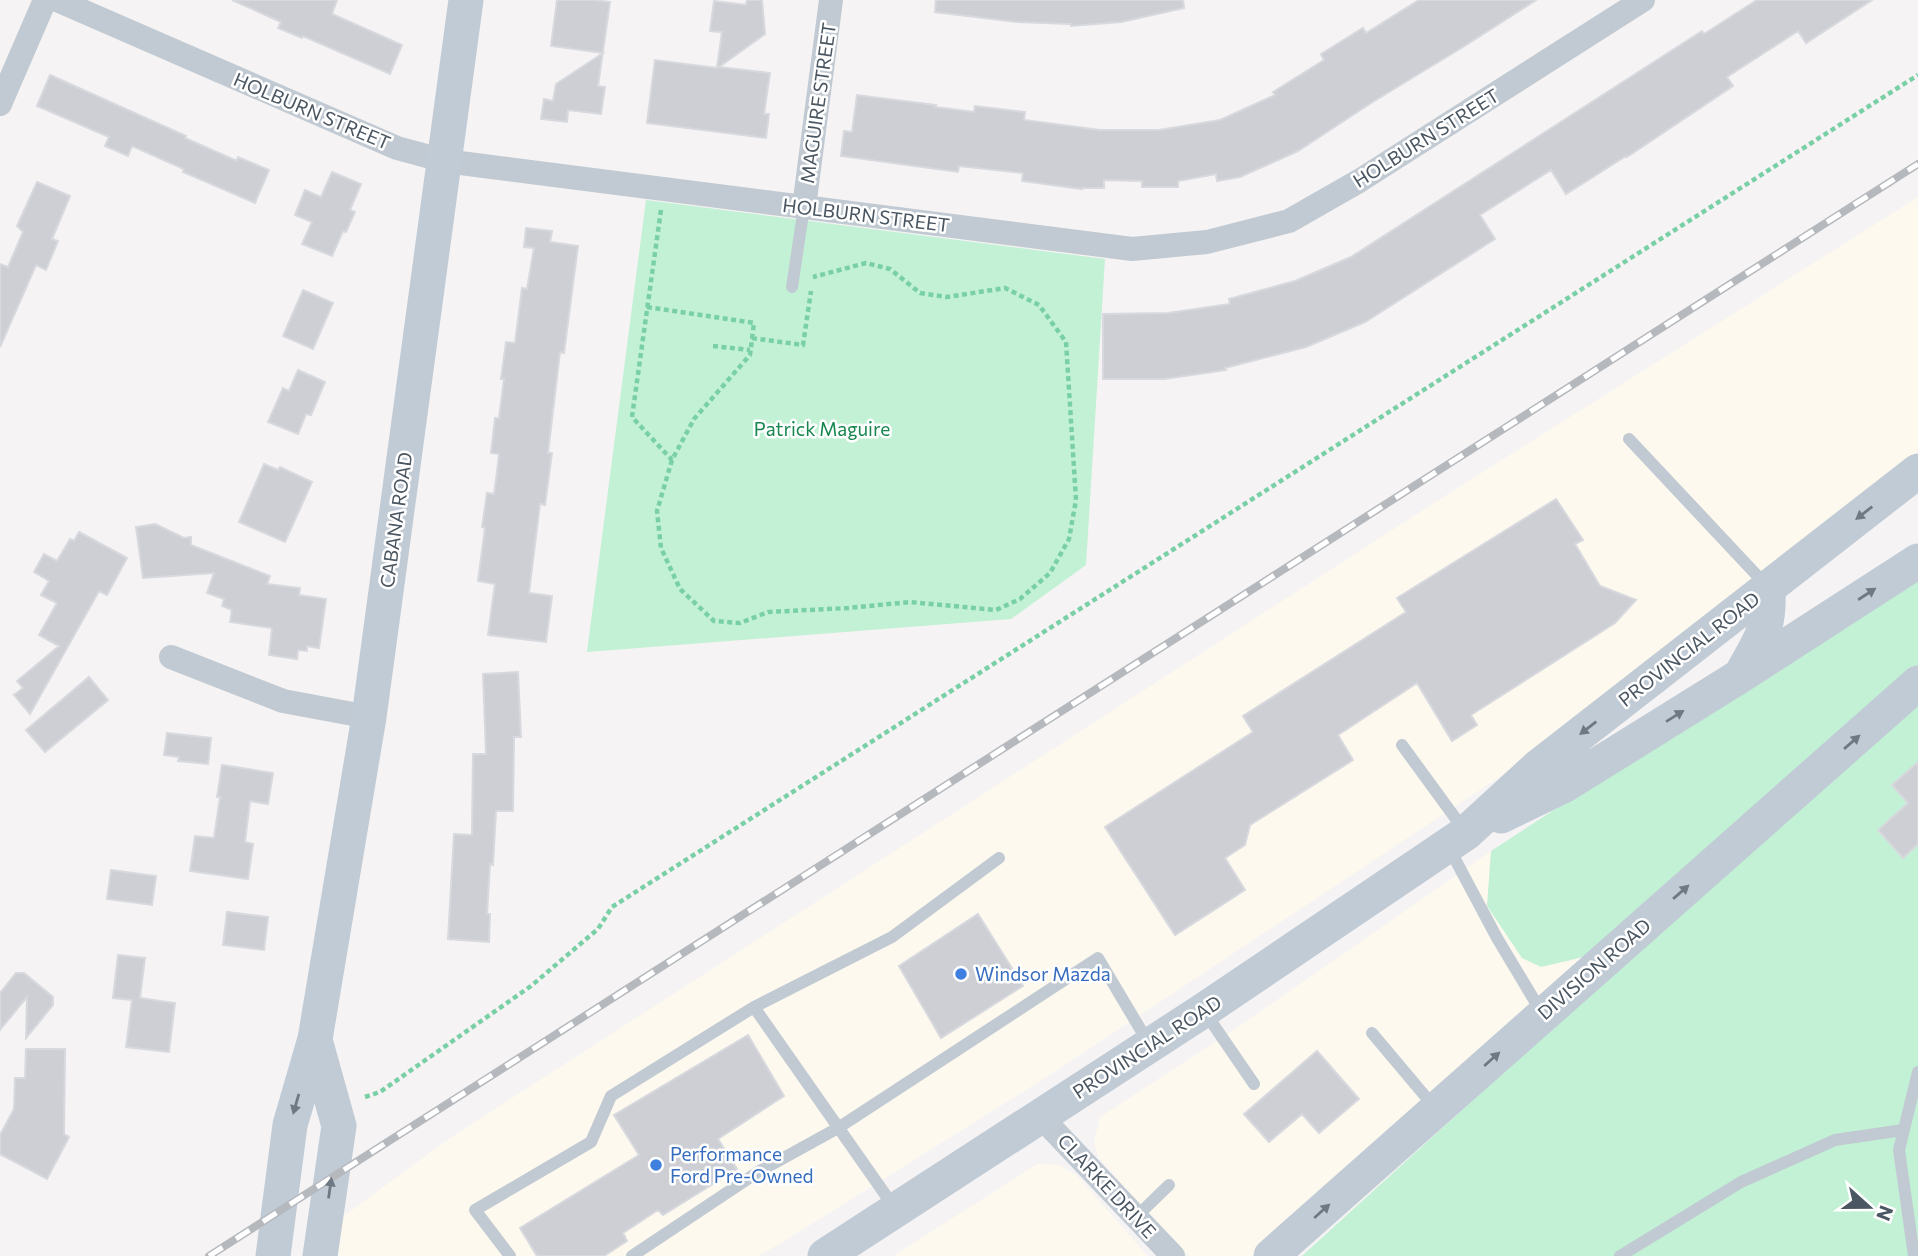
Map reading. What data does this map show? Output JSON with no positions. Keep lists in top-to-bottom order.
{
  "streets": {
    "main road": ["CABANA ROAD", "PROVINCIAL ROAD", "DIVISION ROAD"],
    "street": ["MAGUIRE STREET", "HOLBURN STREET", "CLARKE DRIVE"]
  },
  "crossings": [
    ["MAGUIRE STREET", "HOLBURN STREET"],
    ["HOLBURN STREET", "CABANA ROAD"],
    ["PROVINCIAL ROAD", "CLARKE DRIVE"]
  ],
  "one_way": ["DIVISION ROAD"],
  "parks": ["Patrick Maguire"],
  "places": ["Windsor Mazda", "Performance Ford Pre-Owned"],
  "north": "right"
}
